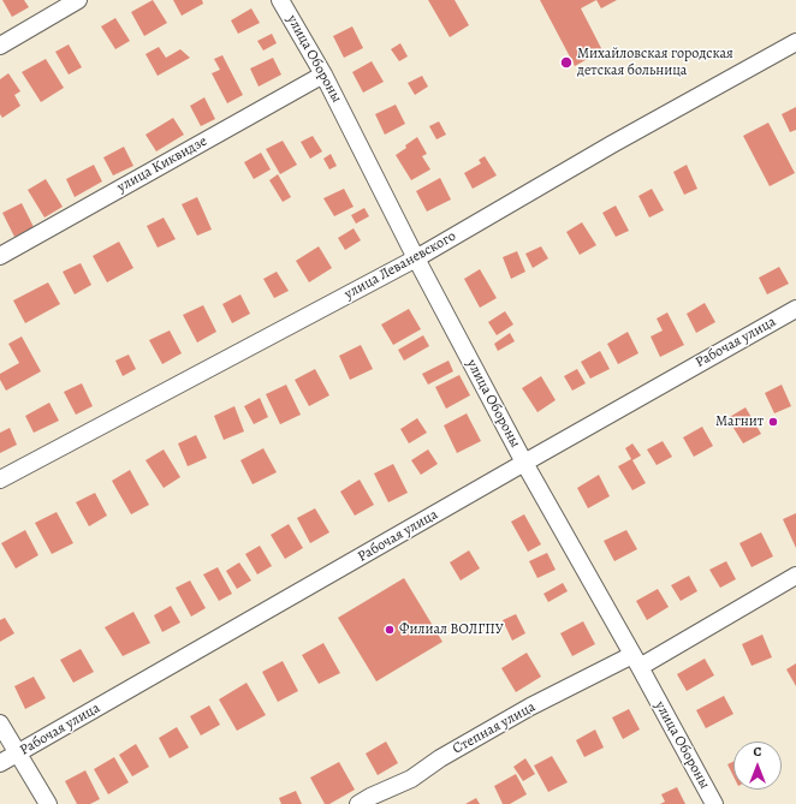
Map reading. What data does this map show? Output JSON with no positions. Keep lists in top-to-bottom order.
{
  "streets": {
    "street": [
      "улица Обороны",
      "улица Киквидзе",
      "улица Леваневского",
      "Рабочая улица",
      "Степная улица"
    ]
  },
  "crossings": [
    ["улица Обороны", "улица Киквидзе"],
    ["улица Обороны", "улица Леваневского"],
    ["улица Обороны", "Рабочая улица"],
    ["улица Обороны", "Степная улица"]
  ],
  "places": ["Михайловская городская детская больница", "Магнит", "Филиал ВОЛГПУ"],
  "north": "top"
}
